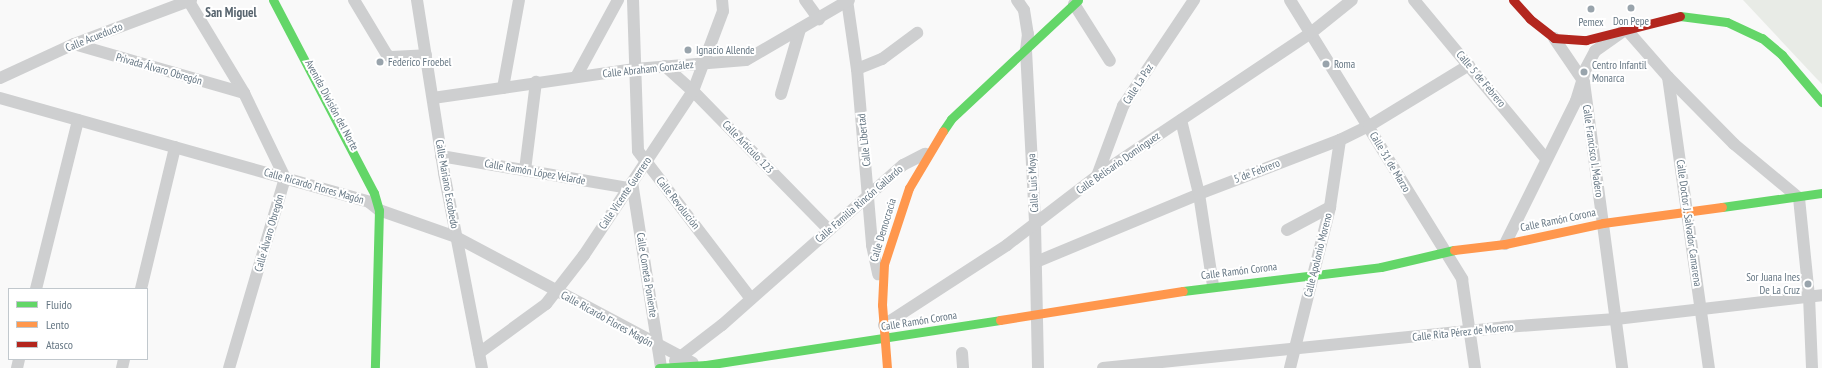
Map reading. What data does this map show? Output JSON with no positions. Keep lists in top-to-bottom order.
{
  "streets": {
    "main road": ["Avenida División del Norte", "Calle Ramón Corona", "Calle Democracia"],
    "street": [
      "Calle Acueducto",
      "Privada Álvaro Obregón",
      "Calle Abraham González",
      "Calle 5 de Febrero",
      "Calle La Paz",
      "Calle Libertad",
      "Calle Artículo 123",
      "Calle Francisco I. Madero",
      "Calle 31 de Marzo",
      "Calle Belisario Domínguez",
      "5 de Febrero",
      "Calle Ramón López Velarde",
      "Calle Luis Moya",
      "Calle Mariano Escobedo",
      "Calle Ricardo Flores Magón",
      "Calle Vicente Guerrero",
      "Calle Revolución",
      "Calle Familia Rincón Gallardo",
      "Calle Doctor J. Salvador Camarena",
      "Calle Álvaro Obregón",
      "Calle Apolonio Moreno",
      "Calle Cometa Poniente",
      "Calle Rita Pérez de Moreno"
    ]
  },
  "crossings": [
    ["Calle Acueducto", "Privada Álvaro Obregón"],
    ["Calle Abraham González", "Calle Libertad"],
    ["Calle Abraham González", "Calle Artículo 123"],
    ["Calle Abraham González", "Calle Mariano Escobedo"],
    ["Calle Abraham González", "Calle Vicente Guerrero"],
    ["Calle Abraham González", "Calle Revolución"],
    ["Calle 5 de Febrero", "5 de Febrero"],
    ["Calle La Paz", "Calle Belisario Domínguez"],
    ["Avenida División del Norte", "Calle Ricardo Flores Magón"],
    ["Calle Libertad", "Calle Familia Rincón Gallardo"],
    ["Calle Libertad", "Calle Democracia"],
    ["Calle Artículo 123", "Calle Vicente Guerrero"],
    ["Calle Artículo 123", "Calle Familia Rincón Gallardo"],
    ["Calle Francisco I. Madero", "Calle Ramón Corona"],
    ["Calle Francisco I. Madero", "Calle Rita Pérez de Moreno"],
    ["Calle 31 de Marzo", "Calle Belisario Domínguez"],
    ["Calle 31 de Marzo", "5 de Febrero"],
    ["Calle 31 de Marzo", "Calle Ramón Corona"],
    ["Calle 31 de Marzo", "Calle Rita Pérez de Moreno"],
    ["Calle Belisario Domínguez", "Calle Luis Moya"],
    ["Calle Belisario Domínguez", "Calle Democracia"],
    ["5 de Febrero", "Calle Luis Moya"],
    ["5 de Febrero", "Calle Apolonio Moreno"],
    ["Calle Ramón López Velarde", "Calle Mariano Escobedo"],
    ["Calle Ramón López Velarde", "Calle Vicente Guerrero"],
    ["Calle Ramón López Velarde", "Calle Cometa Poniente"],
    ["Calle Luis Moya", "Calle Ramón Corona"],
    ["Calle Mariano Escobedo", "Calle Ricardo Flores Magón"],
    ["Calle Mariano Escobedo", "Calle Vicente Guerrero"],
    ["Calle Ricardo Flores Magón", "Calle Vicente Guerrero"],
    ["Calle Ricardo Flores Magón", "Calle Familia Rincón Gallardo"],
    ["Calle Ricardo Flores Magón", "Calle Ramón Corona"],
    ["Calle Ricardo Flores Magón", "Calle Álvaro Obregón"],
    ["Calle Ricardo Flores Magón", "Calle Cometa Poniente"],
    ["Calle Vicente Guerrero", "Calle Revolución"],
    ["Calle Vicente Guerrero", "Calle Cometa Poniente"],
    ["Calle Revolución", "Calle Familia Rincón Gallardo"],
    ["Calle Familia Rincón Gallardo", "Calle Ramón Corona"],
    ["Calle Familia Rincón Gallardo", "Calle Democracia"],
    ["Calle Familia Rincón Gallardo", "Calle Cometa Poniente"],
    ["Calle Ramón Corona", "Calle Doctor J. Salvador Camarena"],
    ["Calle Ramón Corona", "Calle Democracia"],
    ["Calle Ramón Corona", "Calle Apolonio Moreno"],
    ["Calle Ramón Corona", "Calle Cometa Poniente"],
    ["Calle Doctor J. Salvador Camarena", "Calle Rita Pérez de Moreno"],
    ["Calle Apolonio Moreno", "Calle Rita Pérez de Moreno"]
  ],
  "districts": ["San Miguel"],
  "places": [
    "Don Pepe",
    "Pemex",
    "Ignacio Allende",
    "Federico Froebel",
    "Roma",
    "Centro Infantil Monarca",
    "Sor Juana Ines De La Cruz"
  ],
  "legend": ["Fluido", "Lento", "Atasco"]
}
